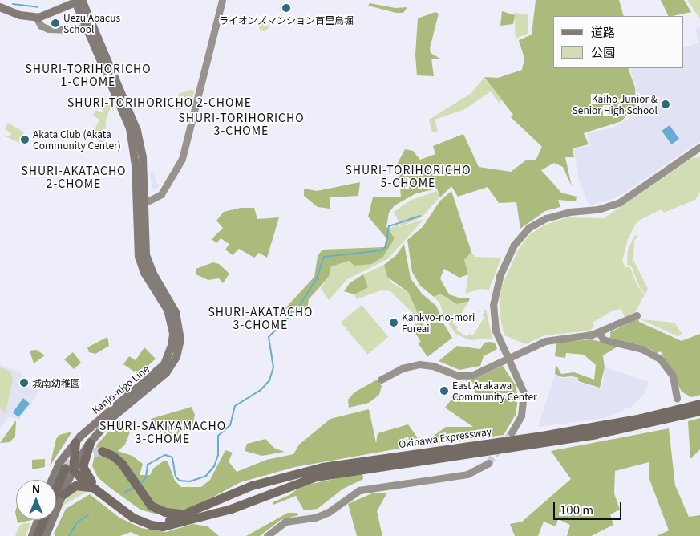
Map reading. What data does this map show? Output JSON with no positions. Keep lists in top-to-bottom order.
{
  "streets": {
    "highway": ["Okinawa Expressway"],
    "main road": ["Kanjo-nigo Line"]
  },
  "districts": [
    "SHURI-TORIHORICHO 1-CHOME",
    "SHURI-TORIHORICHO 2-CHOME",
    "SHURI-TORIHORICHO 3-CHOME",
    "SHURI-TORIHORICHO 5-CHOME",
    "SHURI-AKATACHO 2-CHOME",
    "SHURI-AKATACHO 3-CHOME",
    "SHURI-SAKIYAMACHO 3-CHOME"
  ],
  "places": [
    "ライオンズマンション首里鳥堀",
    "Uezu Abacus School",
    "Kaiho Junior & Senior High School",
    "Akata Club (Akata Community Center)",
    "Kankyo-no-mori Fureai",
    "城南幼稚園",
    "East Arakawa Community Center"
  ],
  "legend": ["道路", "公園"],
  "scale_bar": "100 m",
  "north": "top"
}
